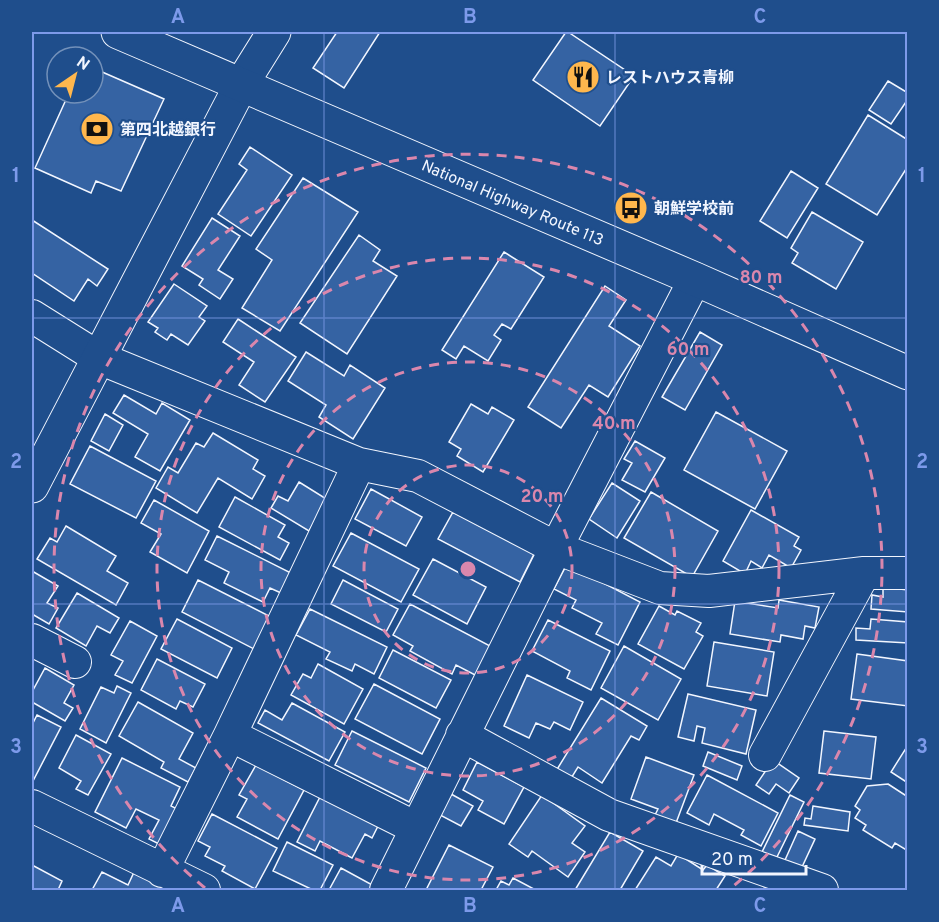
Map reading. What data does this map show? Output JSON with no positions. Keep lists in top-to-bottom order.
{
  "streets": {
    "main road": ["National Highway Route 113"]
  },
  "places": {
    "restaurant": ["レストハウス青柳"],
    "bank": ["第四北越銀行"],
    "bus stop": ["朝鮮学校前"]
  },
  "scale_bar": "20 m",
  "north": "top right",
  "grid": {
    "columns": ["A", "B", "C"],
    "rows": ["1", "2", "3"]
  },
  "rings": [
    "80 m",
    "60 m",
    "40 m",
    "20 m"
  ]
}
